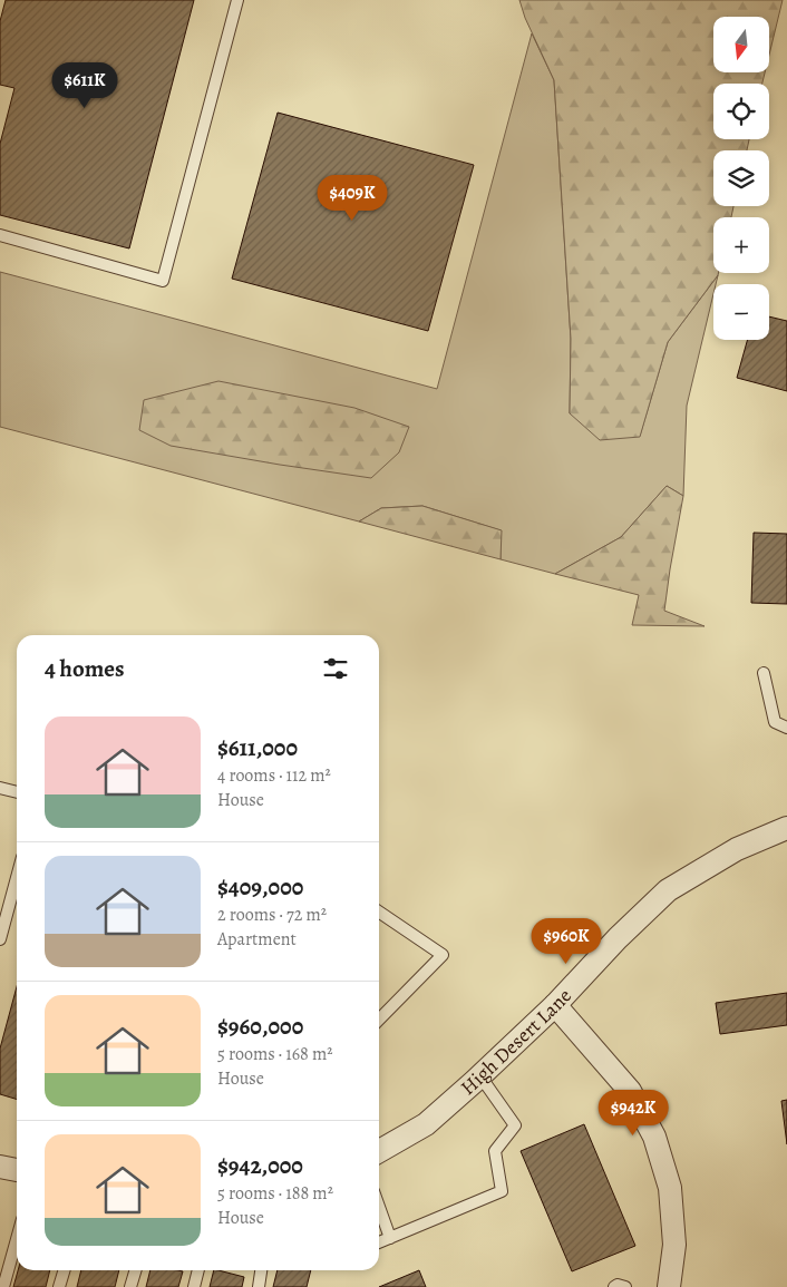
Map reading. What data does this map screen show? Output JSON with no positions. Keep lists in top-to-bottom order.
{
  "streets": {
    "street": ["High Desert Lane"]
  },
  "north": "bottom",
  "page": {
    "map_buttons": ["+", "−"],
    "price": [
      "$611K",
      "$409K",
      "$960K",
      "$942K"
    ],
    "heading": "4 homes",
    "list": [
      {
        "name": "$611,000",
        "note": "4 rooms · 112 m² · House"
      },
      {
        "name": "$409,000",
        "note": "2 rooms · 72 m² · Apartment"
      },
      {
        "name": "$960,000",
        "note": "5 rooms · 168 m² · House"
      },
      {
        "name": "$942,000",
        "note": "5 rooms · 188 m² · House"
      }
    ]
  }
}
